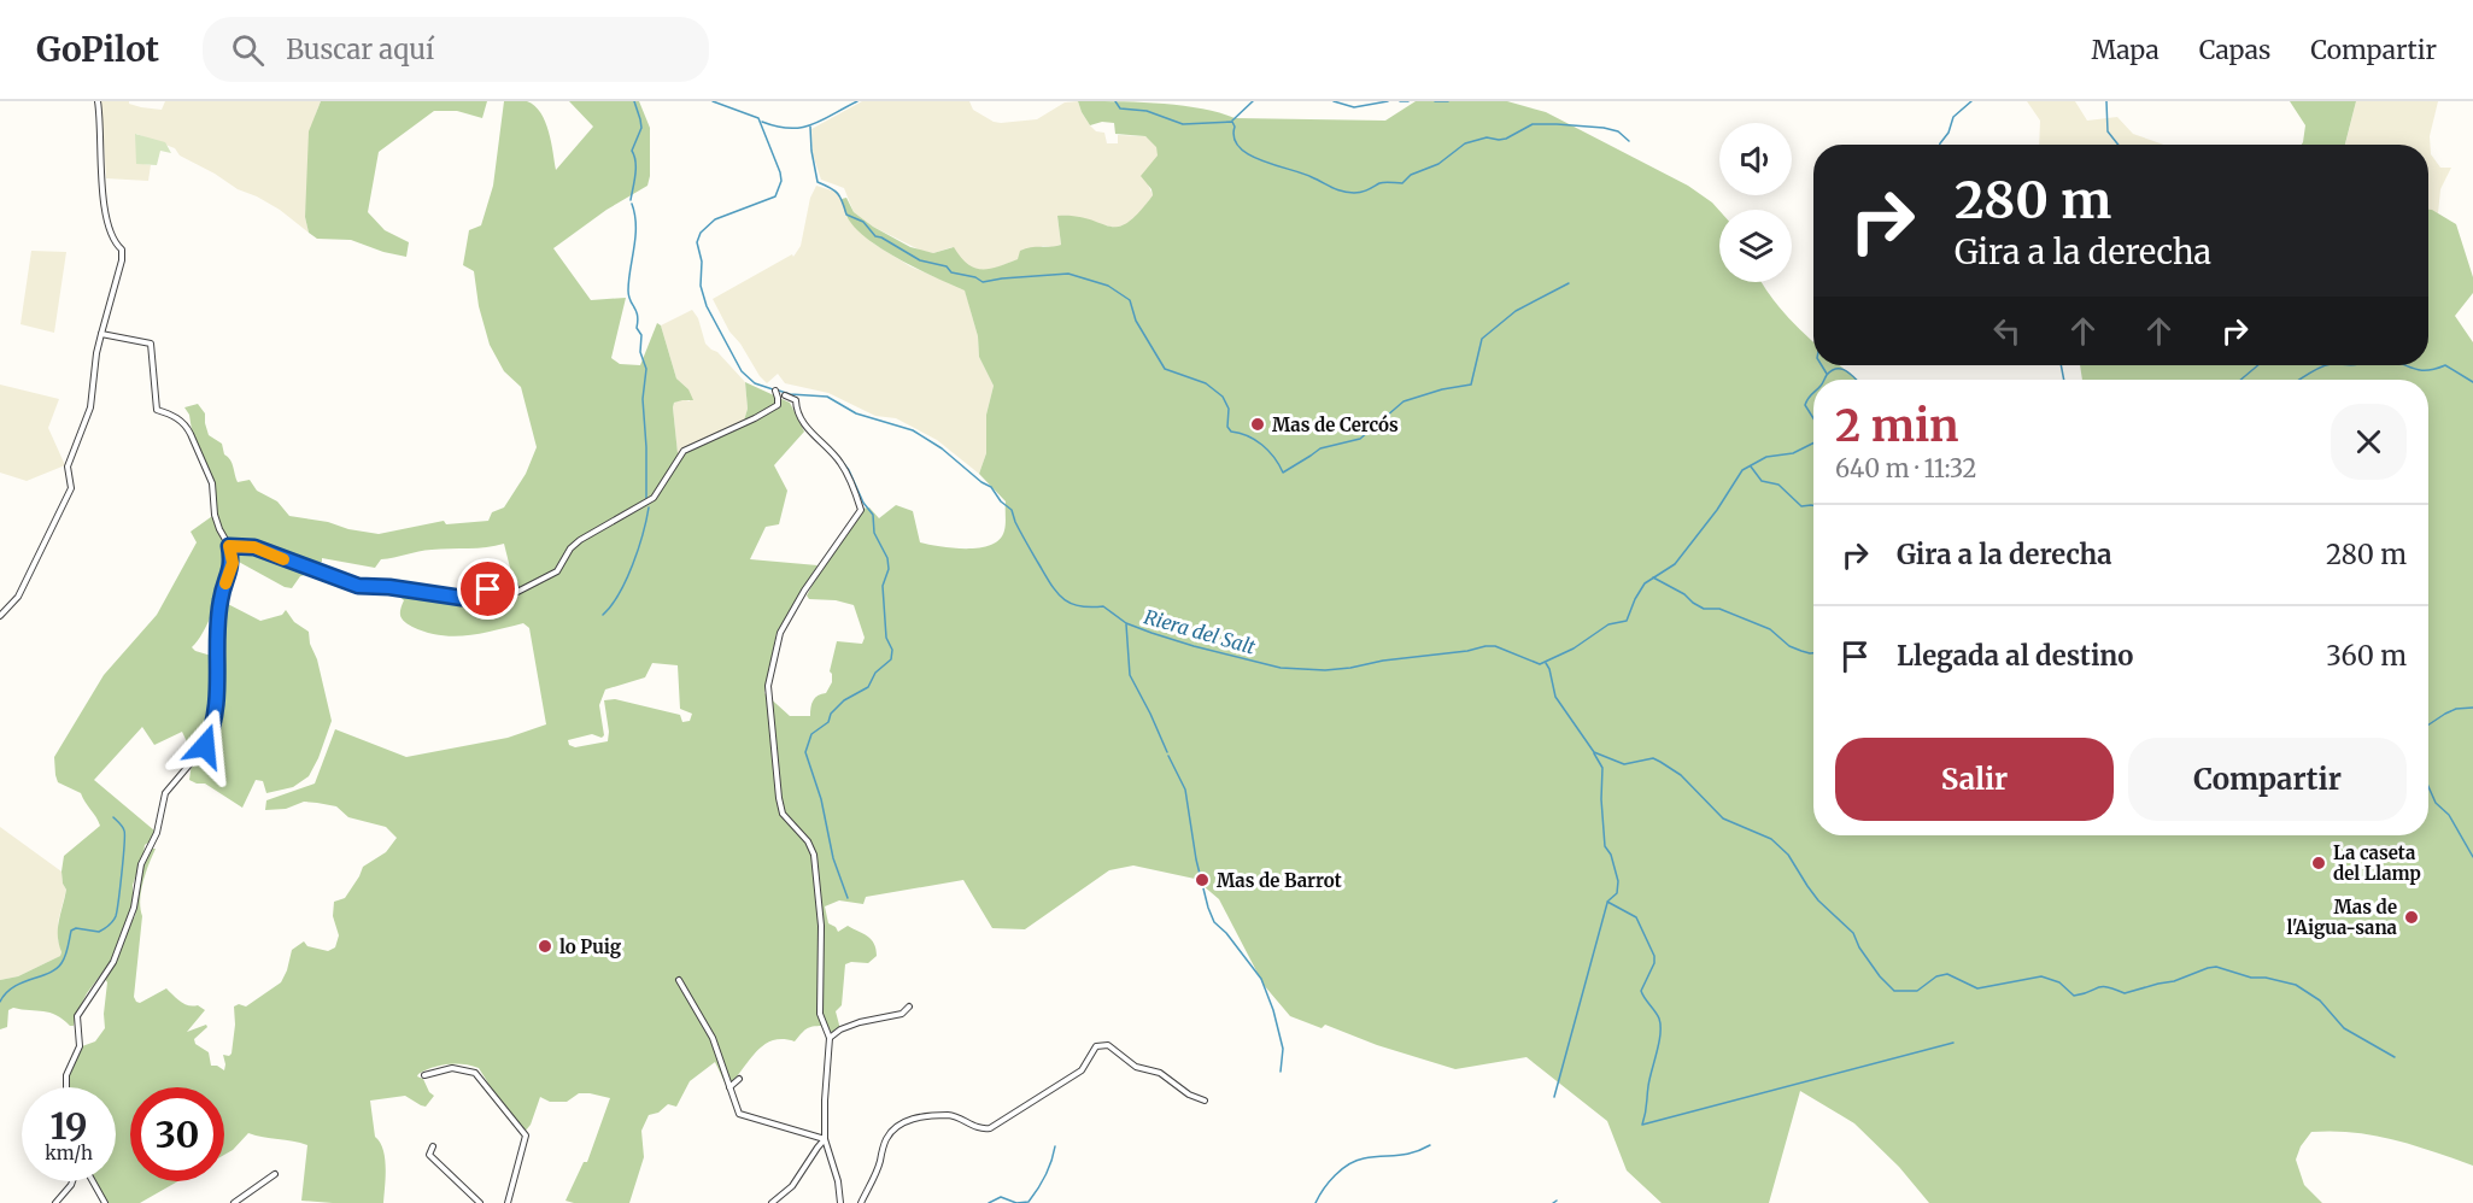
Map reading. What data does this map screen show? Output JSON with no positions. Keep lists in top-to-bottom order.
{
  "water": ["Riera del Salt"],
  "places": [
    "Mas de Cercós",
    "La caseta del Llamp",
    "Mas de Barrot",
    "Mas de l'Aigua-sana",
    "lo Puig"
  ],
  "page": {
    "header": "GoPilot",
    "search": "Buscar aquí",
    "nav": ["Mapa", "Capas", "Compartir"],
    "turn": ["280 m", "Gira a la derecha"],
    "heading": ["2 min", "640 m · 11:32"],
    "list": [
      {
        "name": "Gira a la derecha",
        "value": "280 m"
      },
      {
        "name": "Llegada al destino",
        "value": "360 m"
      }
    ],
    "buttons": ["Salir", "Compartir"],
    "speed": "19 km/h",
    "limit": "30"
  }
}
